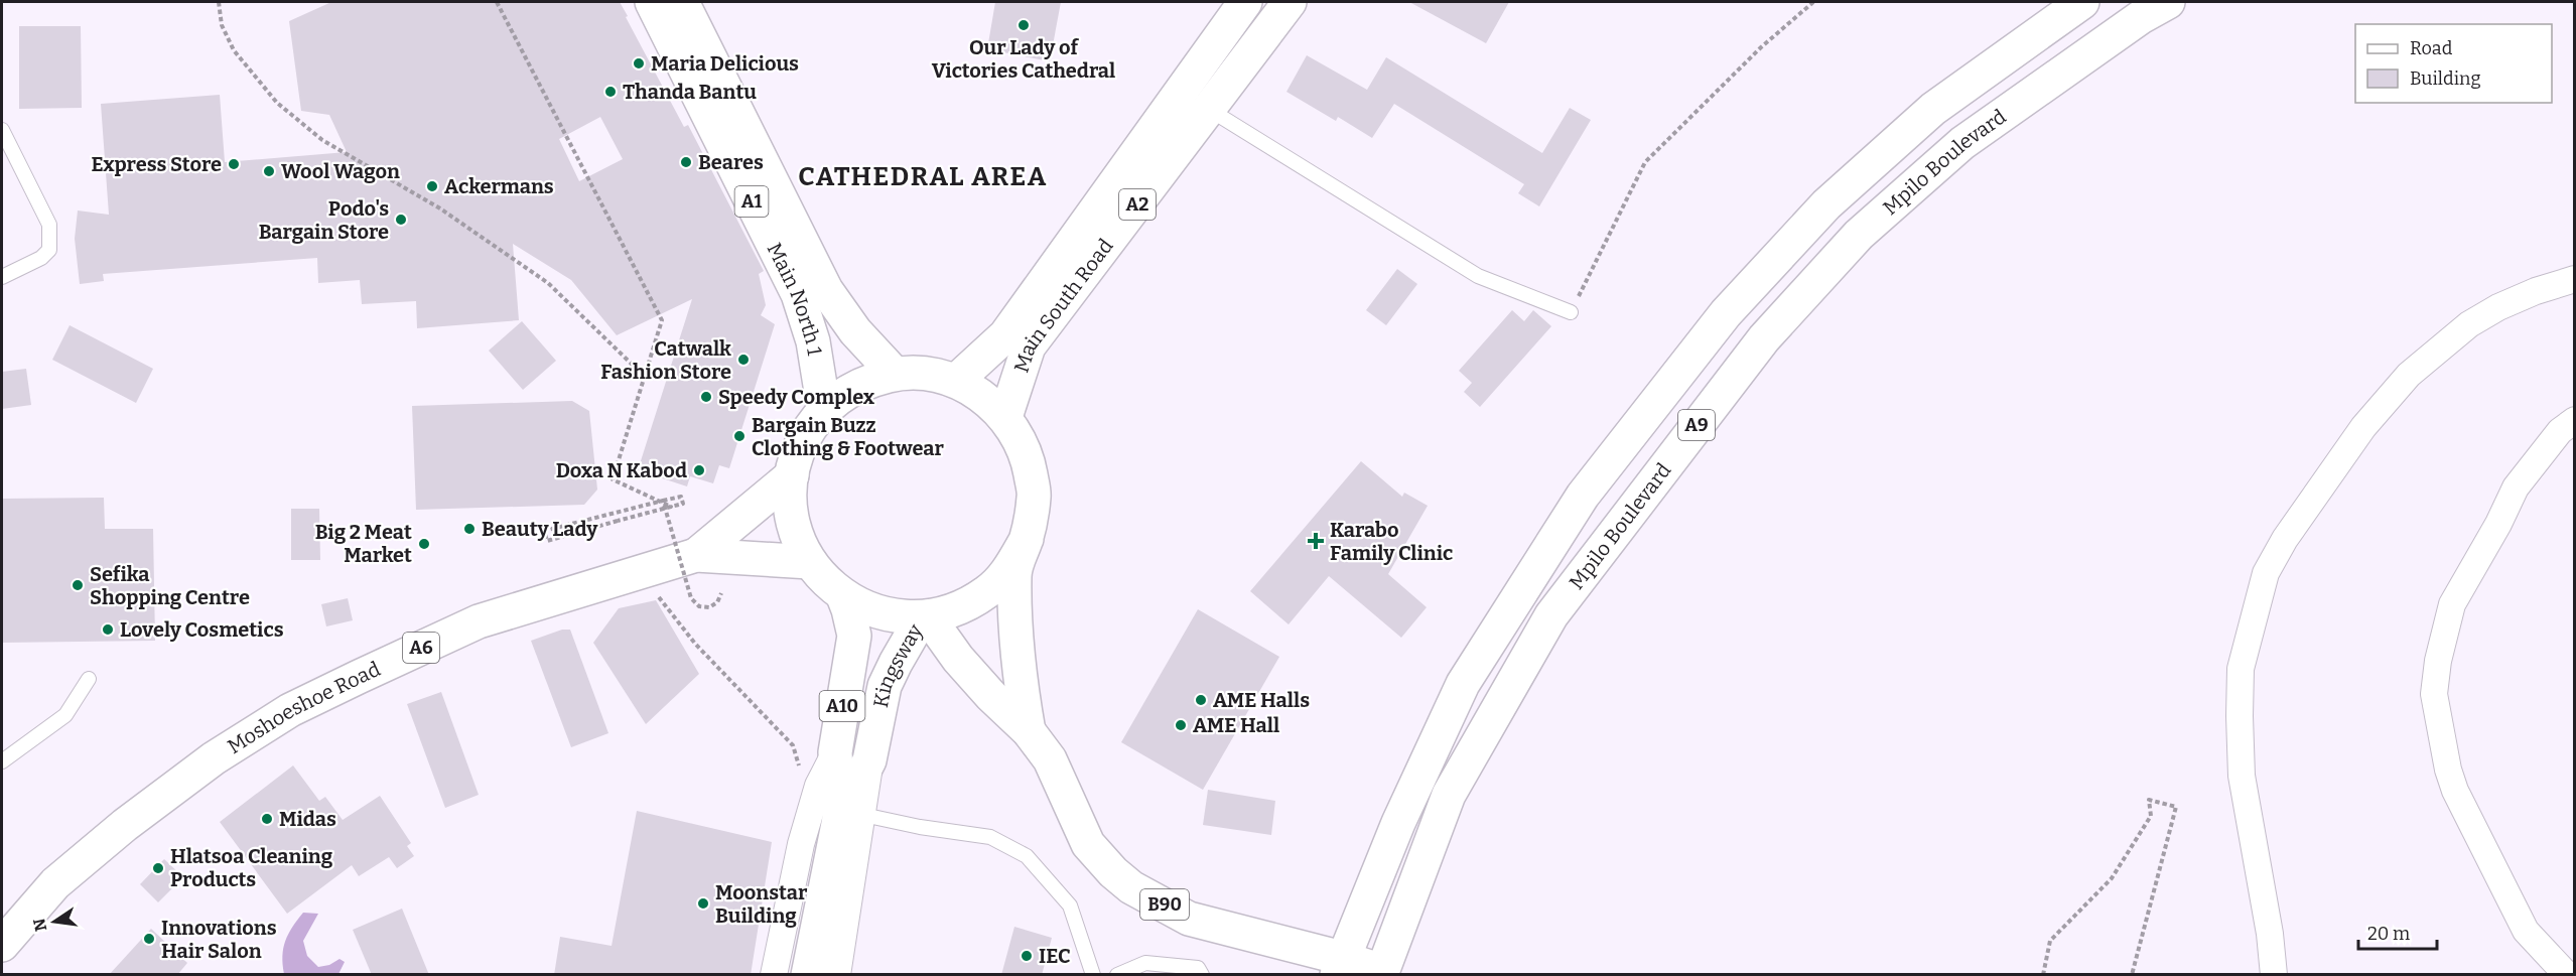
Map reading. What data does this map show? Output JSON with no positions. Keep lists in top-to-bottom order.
{
  "streets": {
    "main road": [
      "Mpilo Boulevard",
      "A1",
      "A2",
      "Main North 1",
      "Main South Road",
      "A9",
      "A6",
      "Kingsway",
      "A10",
      "Moshoeshoe Road",
      "B90"
    ]
  },
  "crossings": [
    ["Mpilo Boulevard", "B90"],
    ["A9", "B90"],
    ["Kingsway", "B90"]
  ],
  "districts": ["CATHEDRAL AREA"],
  "places": {
    "other": [
      "Our Lady of Victories Cathedral",
      "Maria Delicious",
      "Thanda Bantu",
      "Beares",
      "Express Store",
      "Wool Wagon",
      "Ackermans",
      "Podo's Bargain Store",
      "Catwalk Fashion Store",
      "Speedy Complex",
      "Bargain Buzz Clothing & Footwear",
      "Doxa N Kabod",
      "Beauty Lady",
      "Big 2 Meat Market",
      "Sefika Shopping Centre",
      "Lovely Cosmetics",
      "AME Halls",
      "AME Hall",
      "Midas",
      "Hlatsoa Cleaning Products",
      "Moonstar Building",
      "Innovations Hair Salon",
      "IEC"
    ],
    "health": ["Karabo Family Clinic"]
  },
  "legend": ["Road", "Building"],
  "scale_bar": "20 m",
  "north": "left"
}
